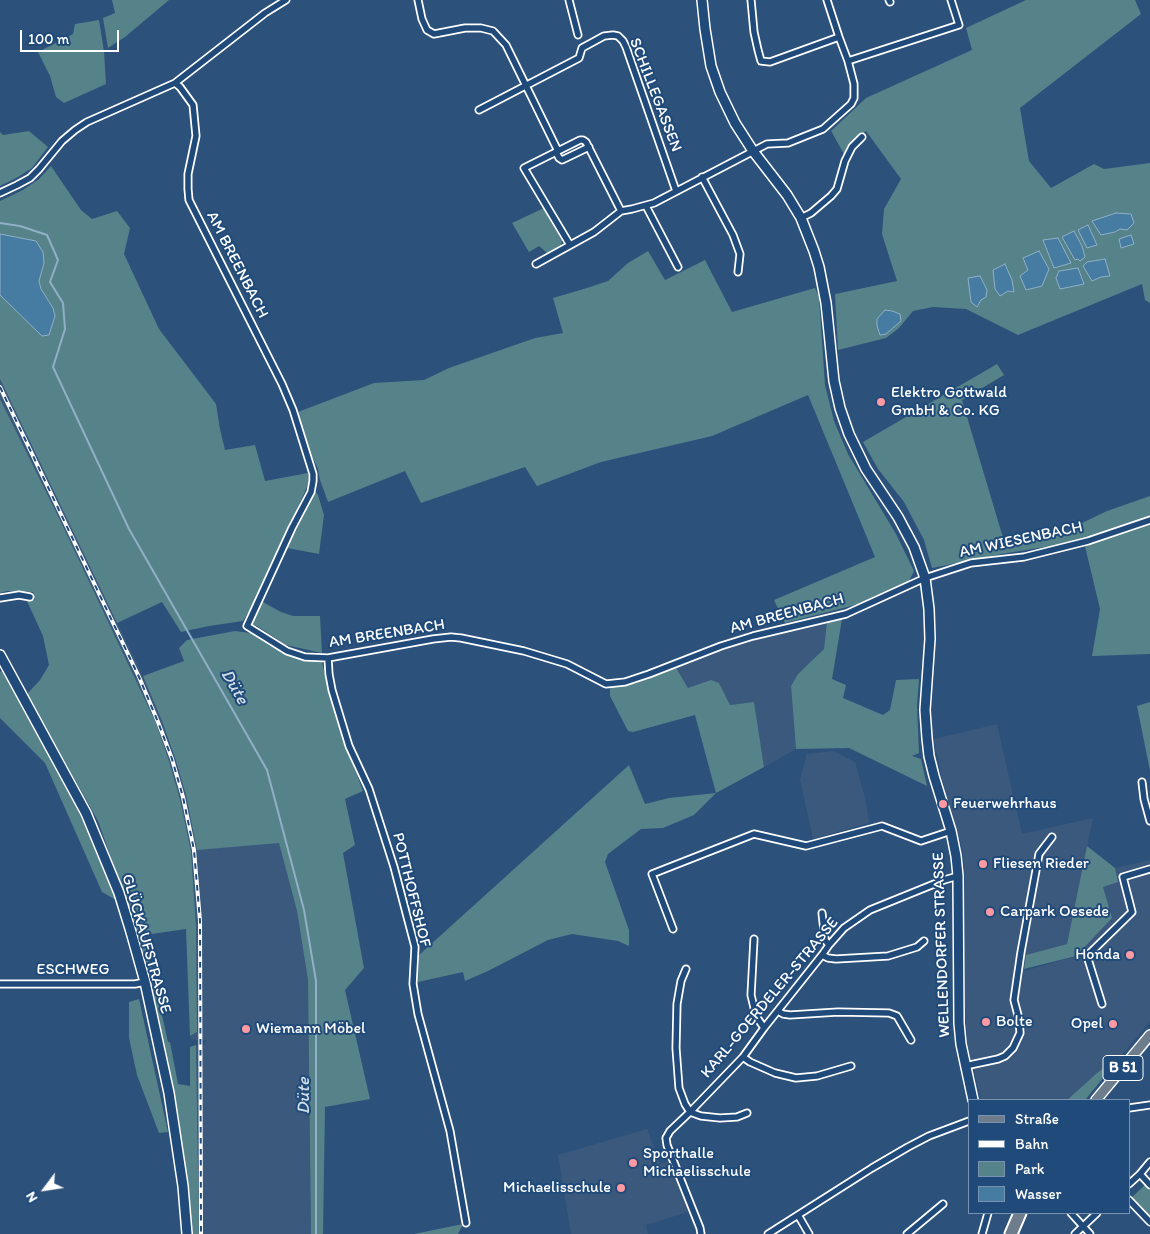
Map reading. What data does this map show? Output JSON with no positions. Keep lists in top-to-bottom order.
{
  "streets": {
    "main road": ["B 51"],
    "street": [
      "SCHILLEGASSEN",
      "AM BREENBACH",
      "AM WIESENBACH",
      "POTTHOFFSHOF",
      "GLÜCKAUFSTRASSE",
      "WELLENDORFER STRASSE",
      "ESCHWEG",
      "KARL-GOERDELER-STRASSE"
    ]
  },
  "crossings": [
    ["AM BREENBACH", "AM WIESENBACH"],
    ["AM BREENBACH", "POTTHOFFSHOF"],
    ["AM BREENBACH", "WELLENDORFER STRASSE"],
    ["AM WIESENBACH", "WELLENDORFER STRASSE"],
    ["GLÜCKAUFSTRASSE", "ESCHWEG"],
    ["WELLENDORFER STRASSE", "KARL-GOERDELER-STRASSE"]
  ],
  "water": ["Düte"],
  "places": [
    "Elektro Gottwald GmbH & Co. KG",
    "Feuerwehrhaus",
    "Fliesen Rieder",
    "Carpark Oesede",
    "Honda",
    "Bolte",
    "Opel",
    "Wiemann Möbel",
    "Sporthalle Michaelisschule",
    "Michaelisschule"
  ],
  "legend": [
    "Straße",
    "Bahn",
    "Park",
    "Wasser"
  ],
  "scale_bar": "100 m",
  "north": "bottom left"
}
